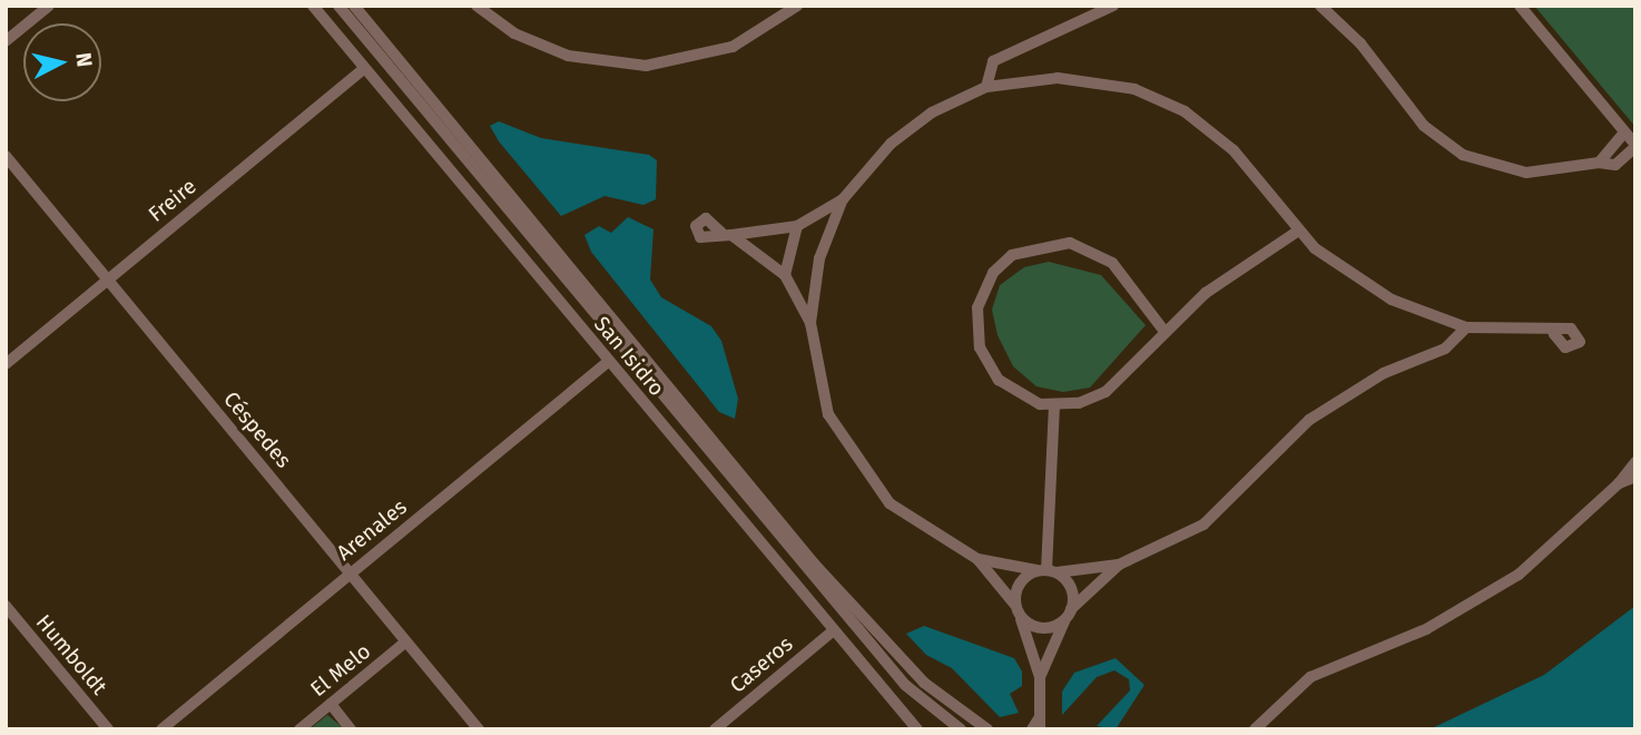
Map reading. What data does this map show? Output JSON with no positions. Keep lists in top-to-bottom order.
{
  "streets": {
    "street": [
      "Freire",
      "San Isidro",
      "Céspedes",
      "Arenales",
      "Humboldt",
      "Caseros",
      "El Melo"
    ]
  },
  "crossings": [
    ["Freire", "San Isidro"],
    ["Freire", "Céspedes"],
    ["San Isidro", "Arenales"],
    ["San Isidro", "Caseros"],
    ["Céspedes", "Arenales"],
    ["Céspedes", "El Melo"]
  ],
  "north": "right"
}
